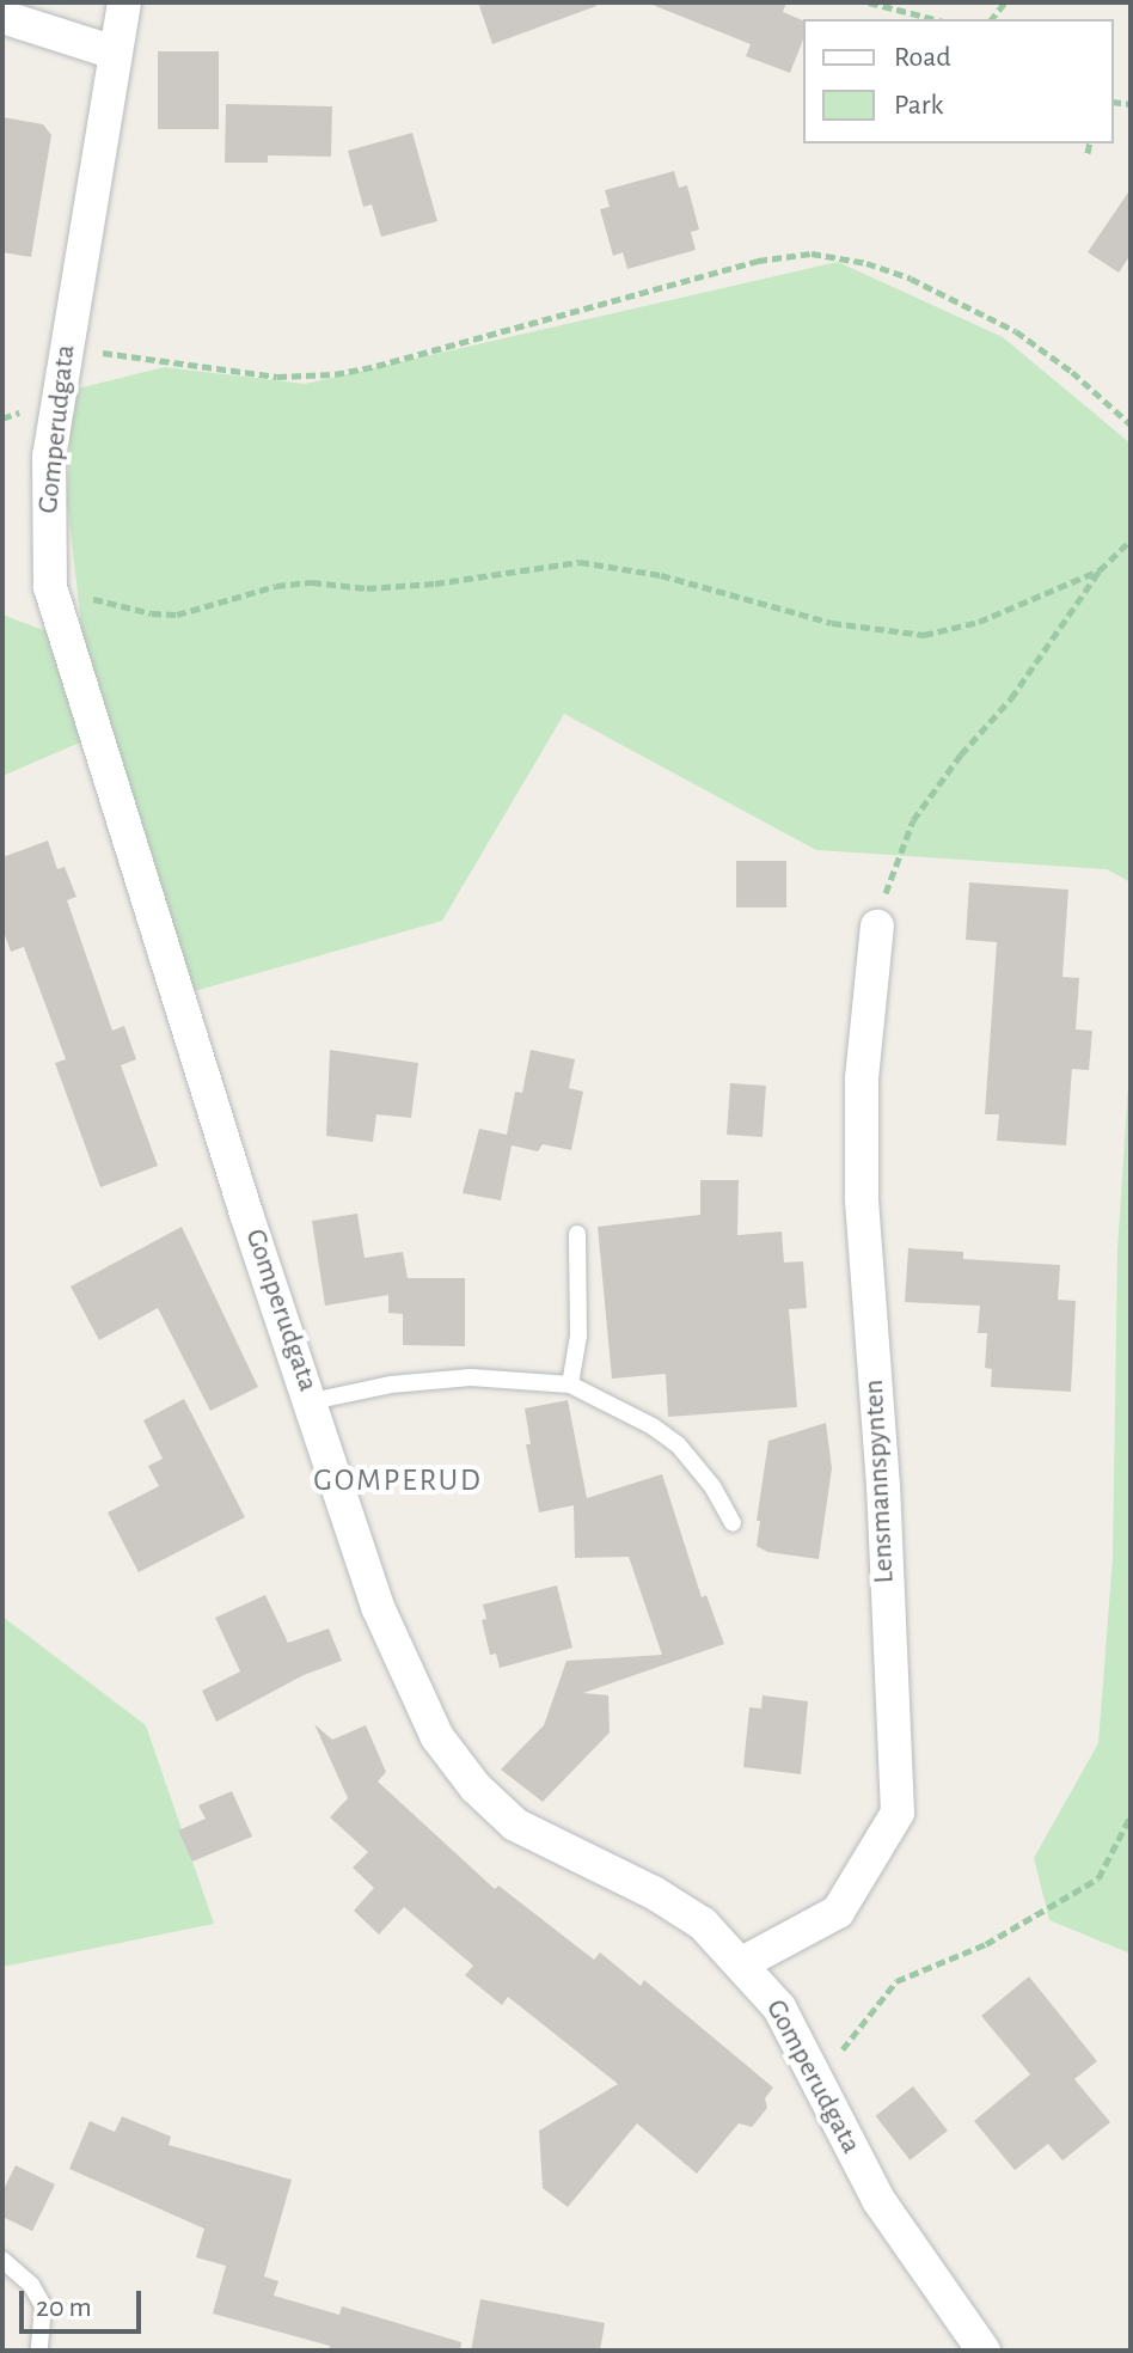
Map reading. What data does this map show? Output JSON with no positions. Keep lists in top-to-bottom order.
{
  "streets": {
    "street": ["Gomperudgata", "Lensmannspynten"]
  },
  "crossings": [
    ["Gomperudgata", "Lensmannspynten"]
  ],
  "districts": ["GOMPERUD"],
  "legend": ["Road", "Park"],
  "scale_bar": "20 m"
}
